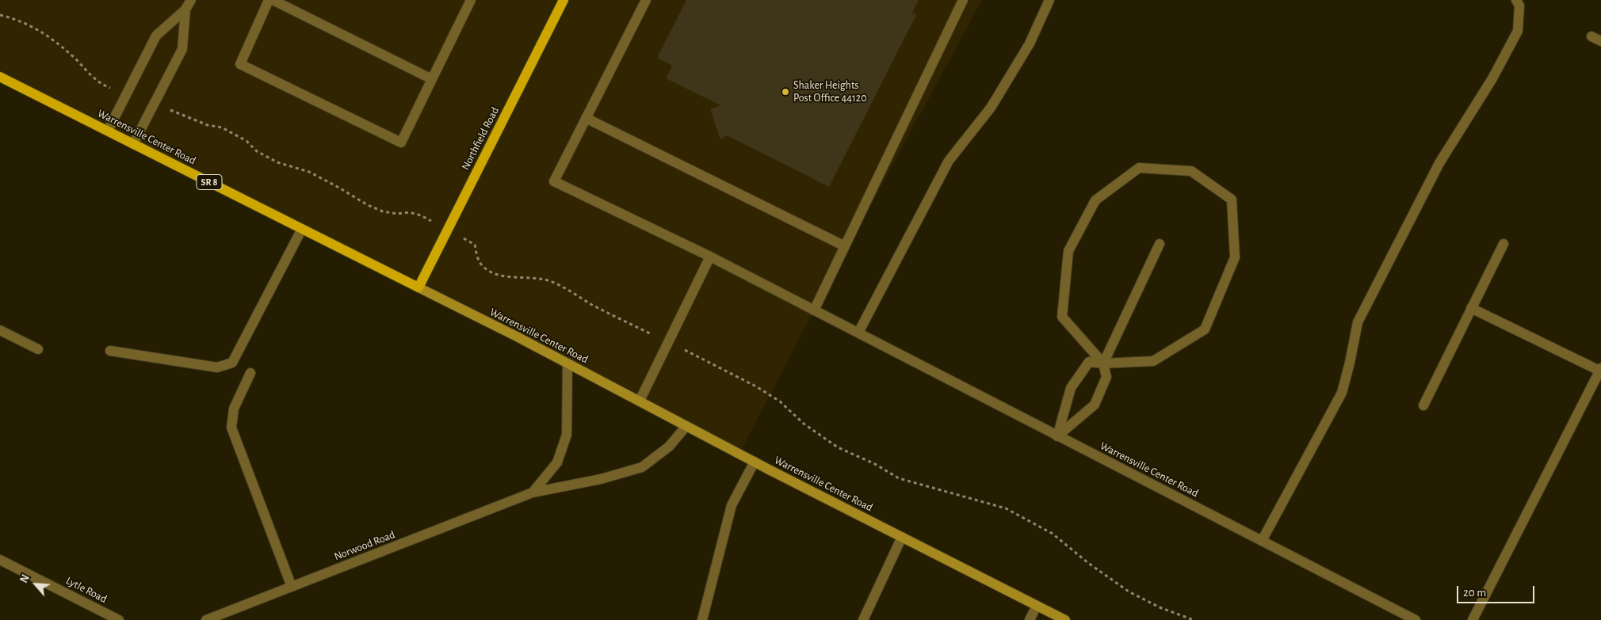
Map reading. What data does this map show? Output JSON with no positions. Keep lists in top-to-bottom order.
{
  "streets": {
    "main road": ["Warrensville Center Road", "Northfield Road", "SR 8"],
    "street": ["Norwood Road", "Lytle Road"]
  },
  "crossings": [
    ["Warrensville Center Road", "Northfield Road"],
    ["Warrensville Center Road", "Norwood Road"]
  ],
  "places": ["Shaker Heights Post Office 44120"],
  "scale_bar": "20 m",
  "north": "top left"
}
